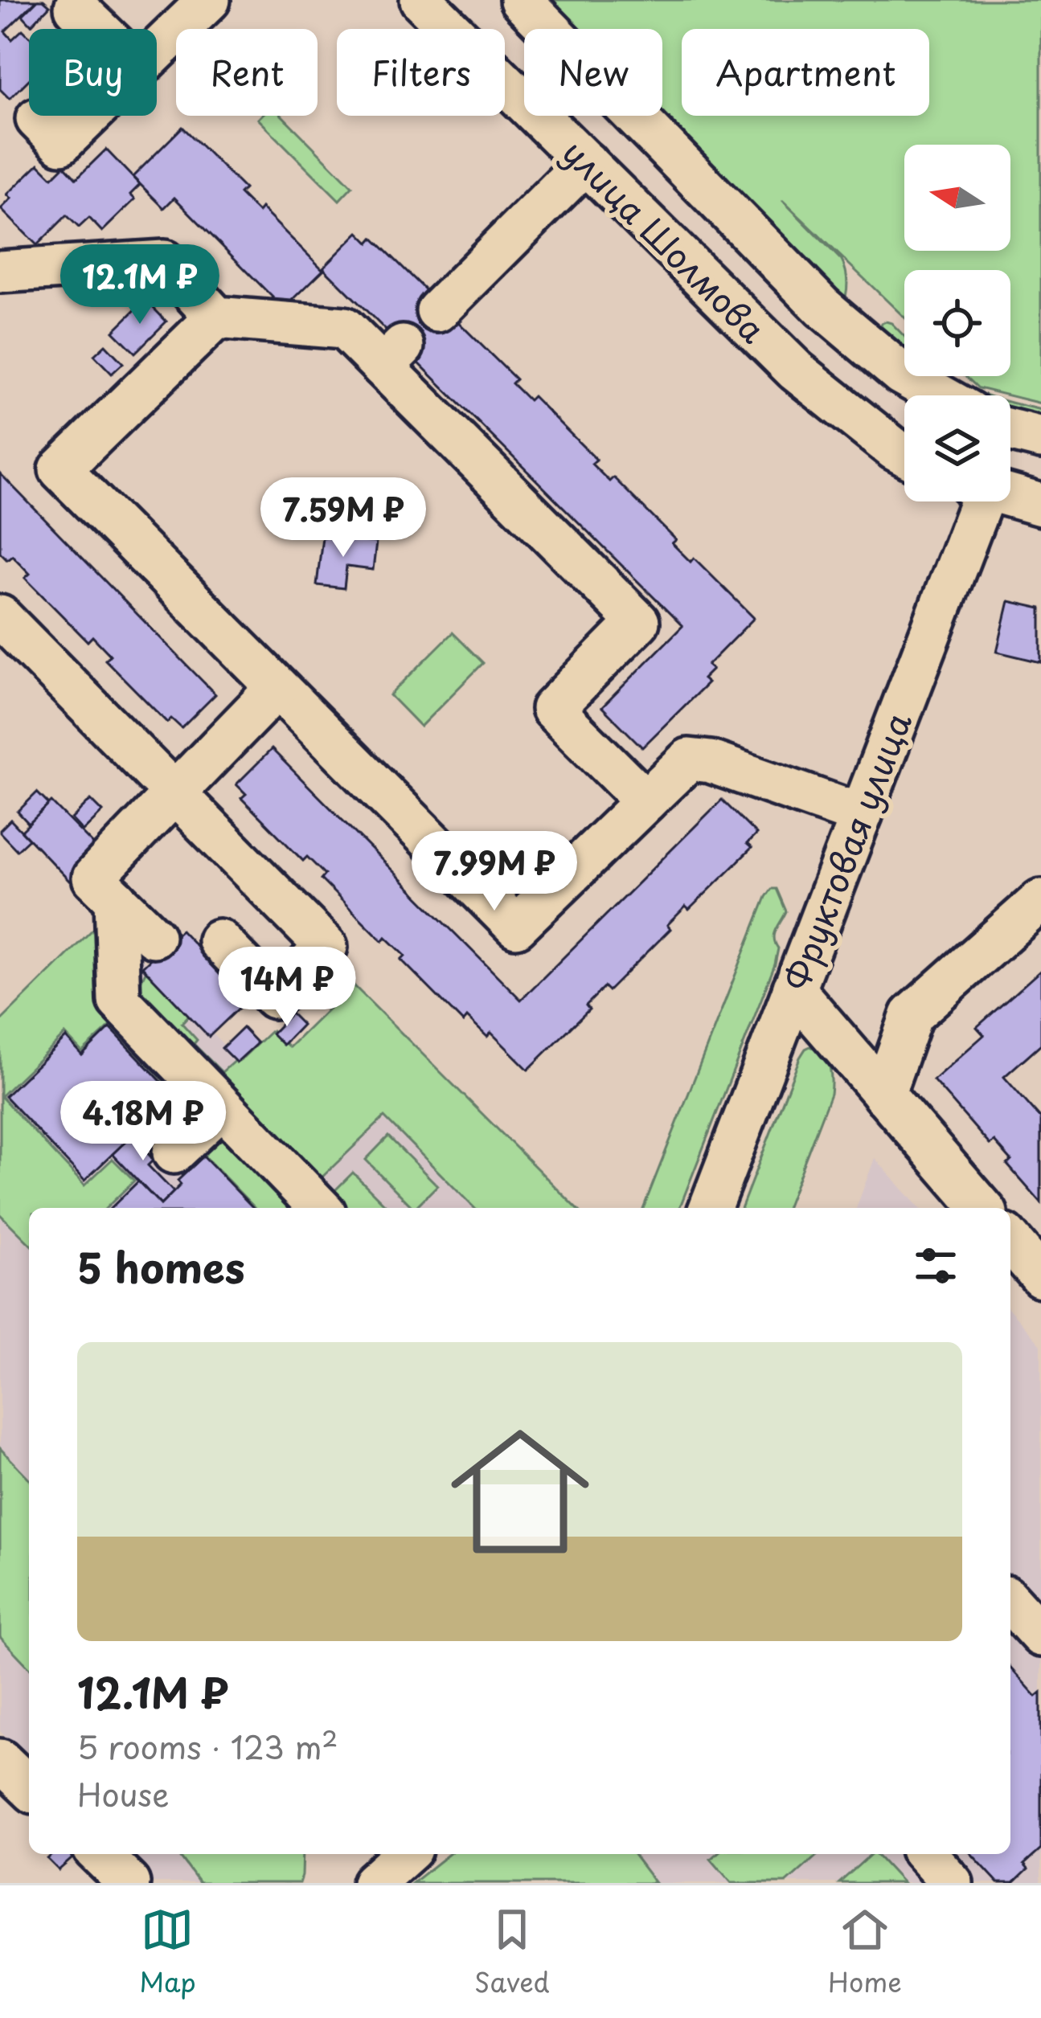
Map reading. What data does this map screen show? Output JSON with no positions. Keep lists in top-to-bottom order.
{
  "streets": {
    "street": ["улица Шолмова", "Фруктовая улица"]
  },
  "north": "left",
  "page": {
    "chip": [
      "Buy",
      "Rent",
      "Filters",
      "New",
      "Apartment"
    ],
    "price": [
      "12.1M ₽",
      "7.59M ₽",
      "7.99M ₽",
      "14M ₽",
      "4.18M ₽"
    ],
    "heading": "5 homes",
    "list": [
      {
        "name": "12.1M ₽",
        "note": "5 rooms · 123 m² · House"
      }
    ],
    "tabs": ["Map", "Saved", "Home"]
  }
}
